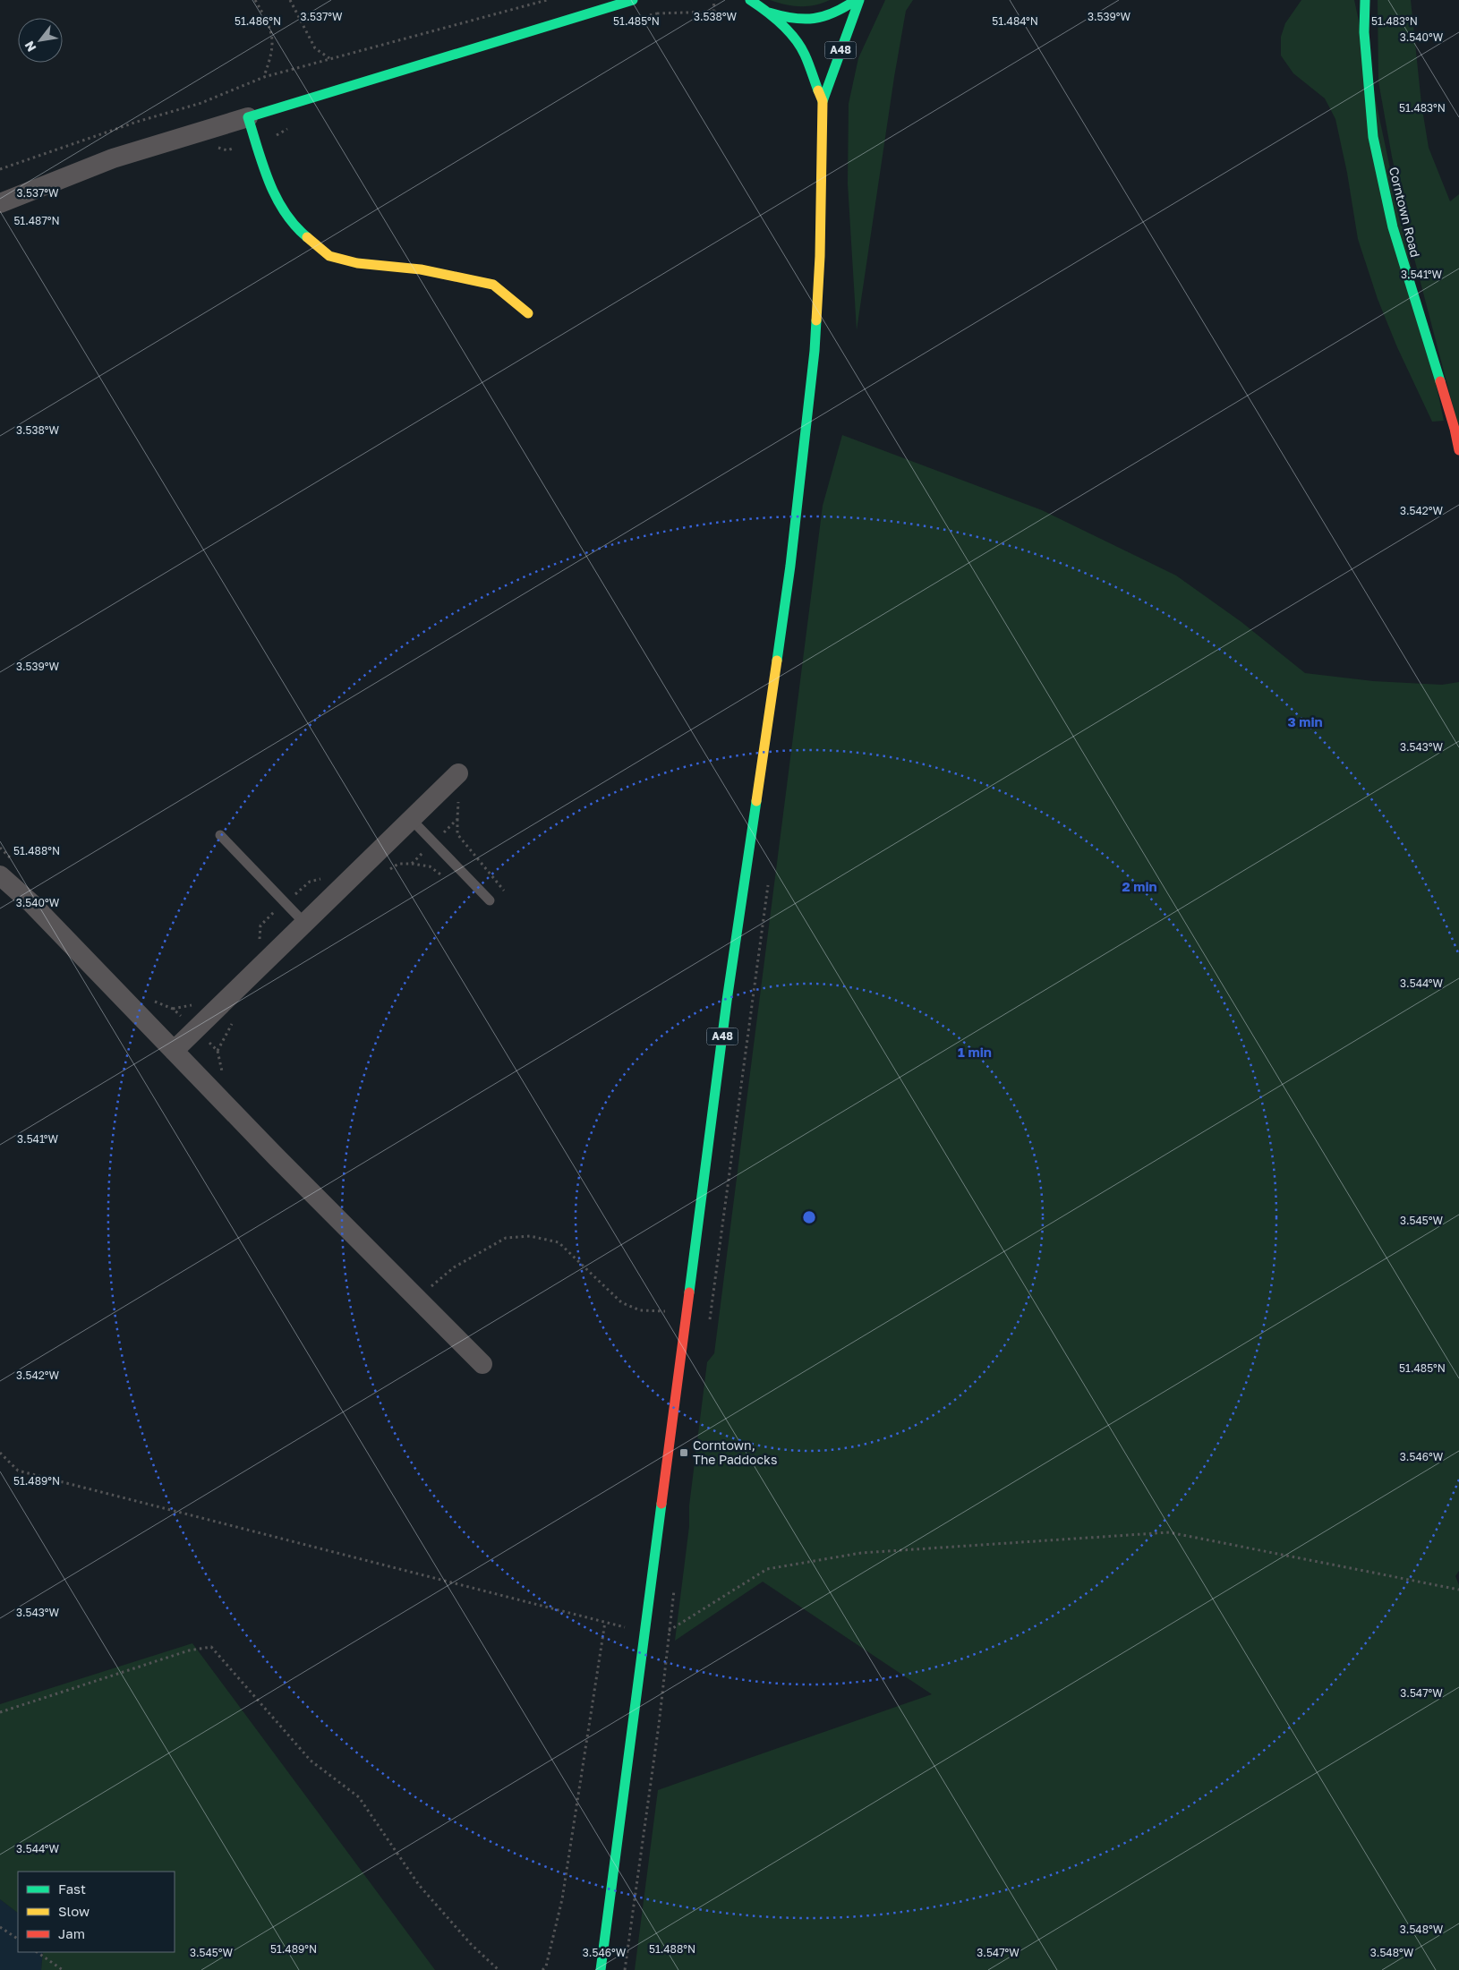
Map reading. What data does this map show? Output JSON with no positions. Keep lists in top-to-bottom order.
{
  "streets": {
    "main road": ["A48", "Corntown Road"]
  },
  "places": {
    "transit": ["Corntown, The Paddocks"]
  },
  "legend": ["Fast", "Slow", "Jam"],
  "north": "bottom left",
  "coordinates": [
    "3.538°W",
    "3.537°W",
    "3.539°W",
    "51.483°N",
    "51.486°N",
    "51.485°N",
    "51.484°N",
    "3.540°W",
    "51.487°N",
    "3.541°W",
    "3.542°W",
    "3.543°W",
    "51.488°N",
    "3.544°W",
    "3.545°W",
    "3.546°W",
    "51.489°N",
    "3.547°W",
    "3.548°W"
  ],
  "rings": ["3 min", "2 min", "1 min"]
}
